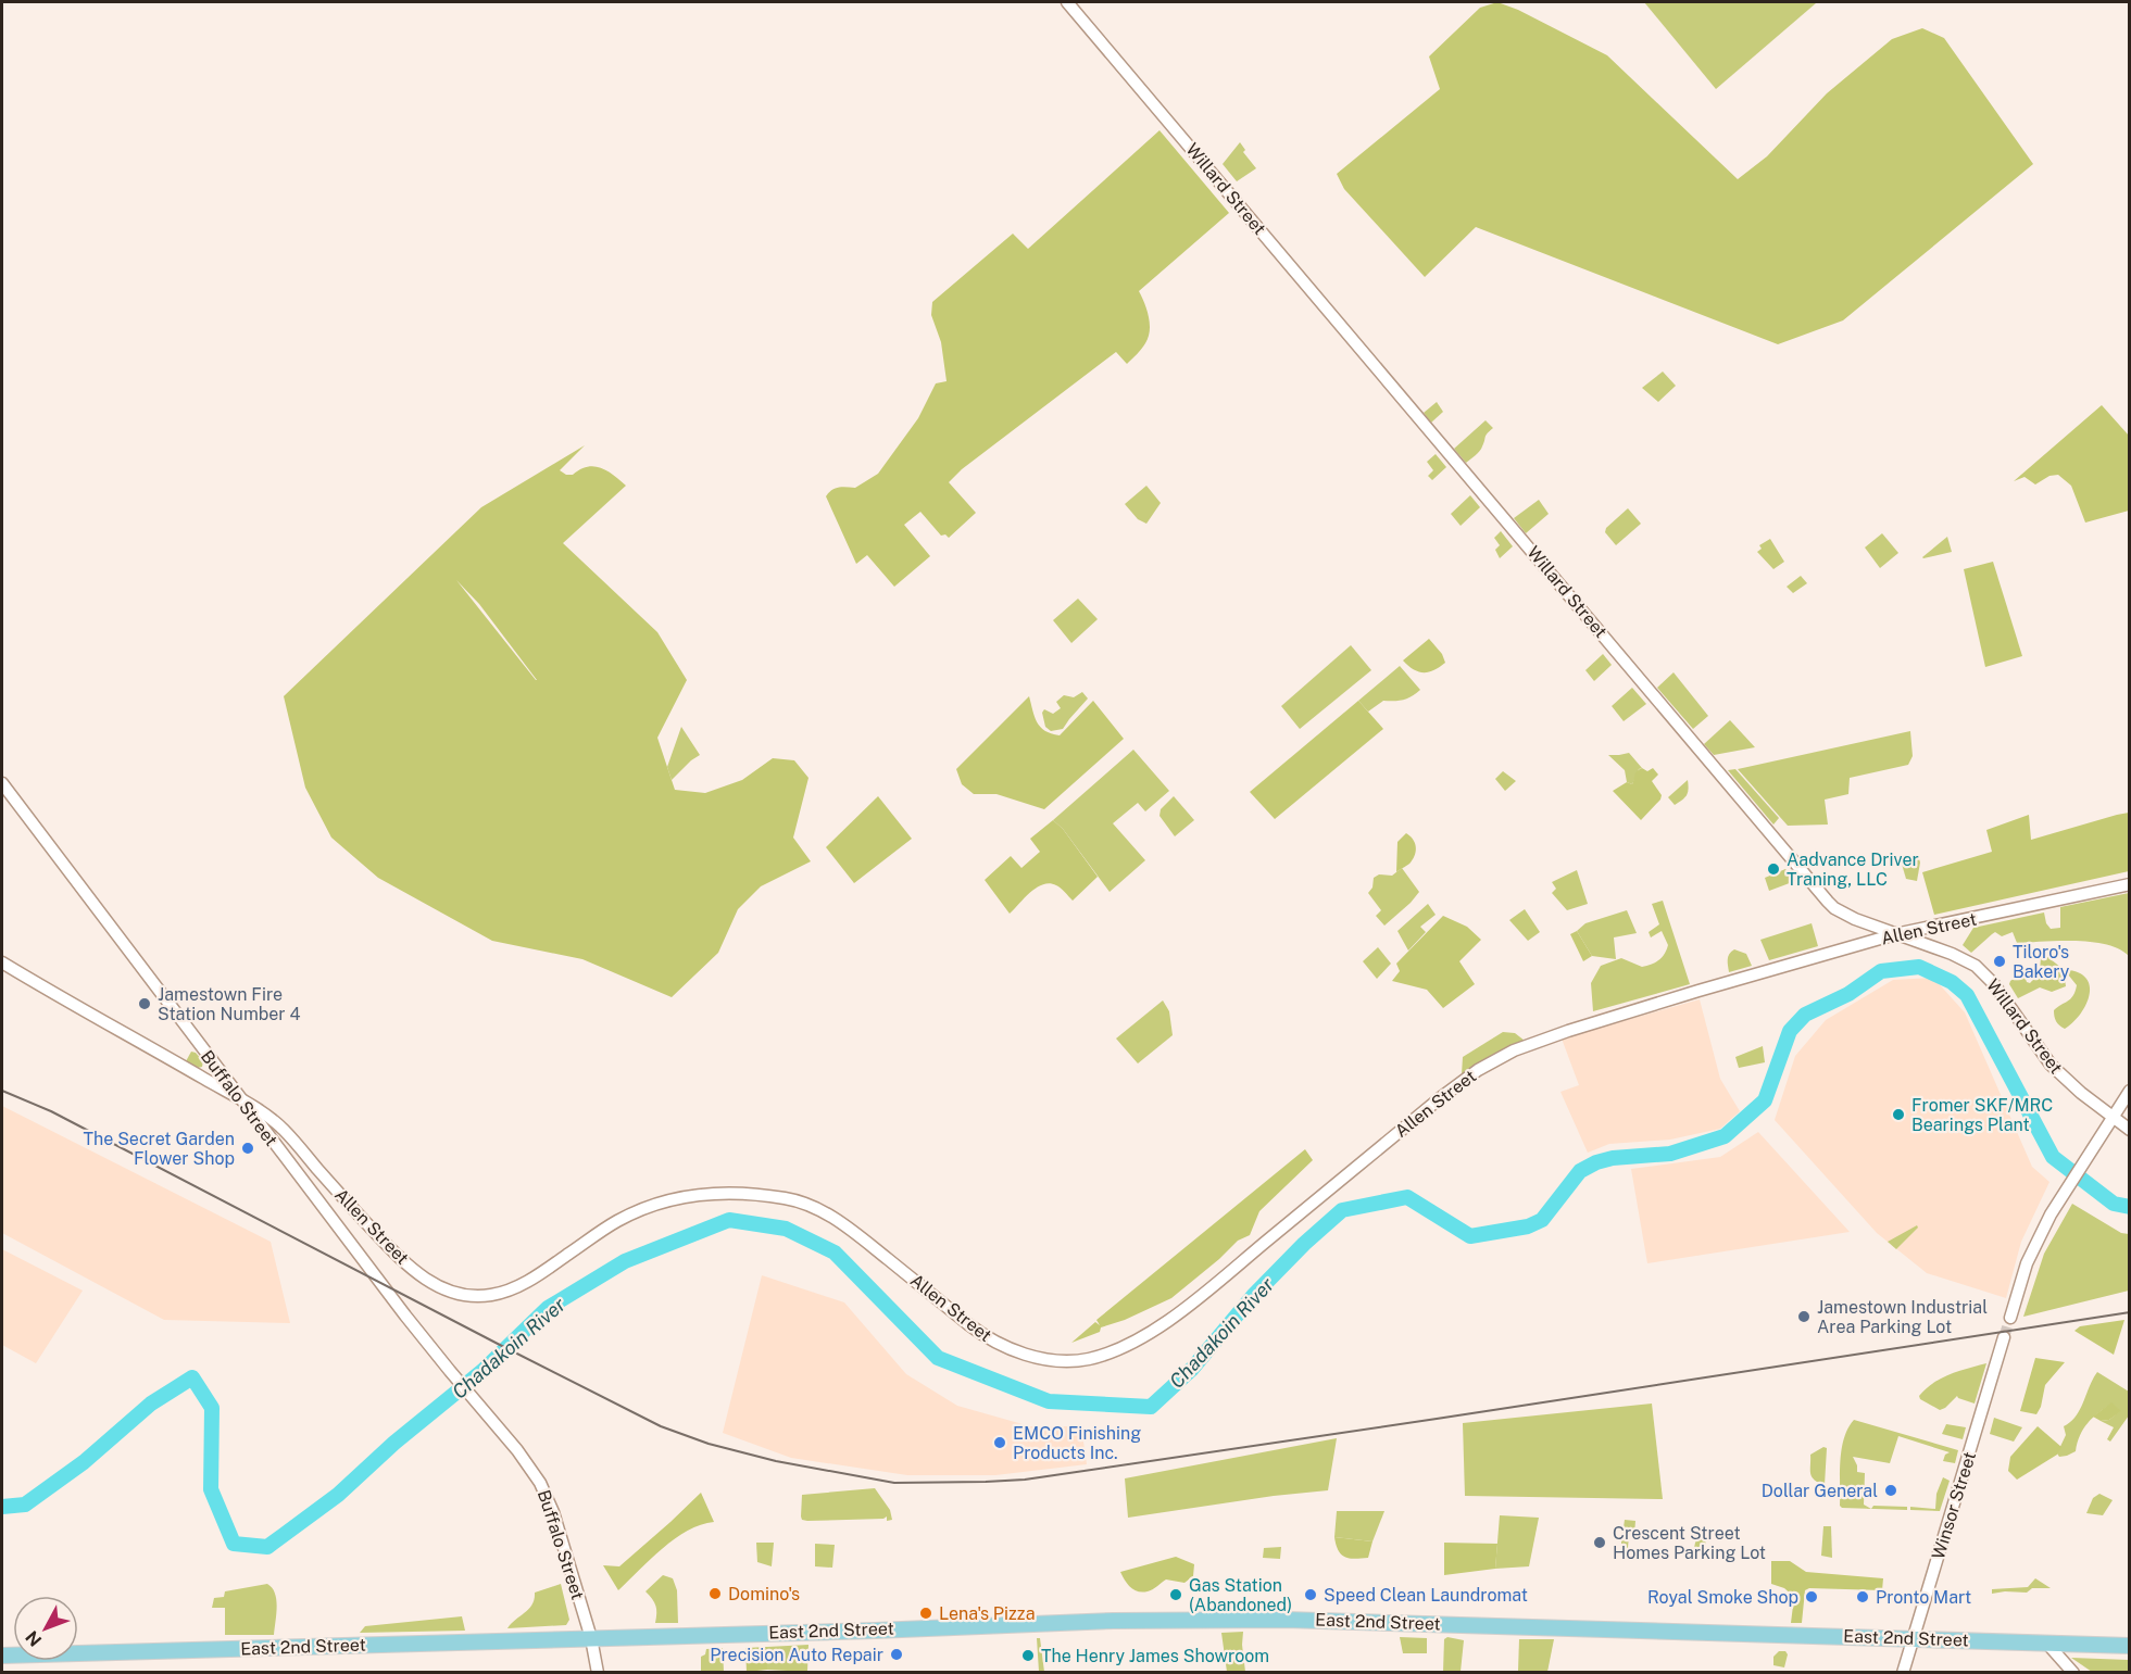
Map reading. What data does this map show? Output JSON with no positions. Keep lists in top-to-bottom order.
{
  "streets": {
    "main road": ["East 2nd Street"],
    "street": [
      "Willard Street",
      "Allen Street",
      "Buffalo Street",
      "Winsor Street"
    ]
  },
  "crossings": [
    ["Willard Street", "Allen Street"],
    ["Allen Street", "Buffalo Street"],
    ["Buffalo Street", "East 2nd Street"],
    ["Winsor Street", "East 2nd Street"]
  ],
  "water": ["Chadakoin River"],
  "places": [
    "Aadvance Driver Traning, LLC",
    "Tiloro's Bakery",
    "Jamestown Fire Station Number 4",
    "Fromer SKF/MRC Bearings Plant",
    "The Secret Garden Flower Shop",
    "Jamestown Industrial Area Parking Lot",
    "EMCO Finishing Products Inc.",
    "Dollar General",
    "Crescent Street Homes Parking Lot",
    "Domino's",
    "Gas Station (Abandoned)",
    "Speed Clean Laundromat",
    "Royal Smoke Shop",
    "Pronto Mart",
    "Lena's Pizza",
    "Precision Auto Repair",
    "The Henry James Showroom"
  ],
  "north": "bottom left"
}
